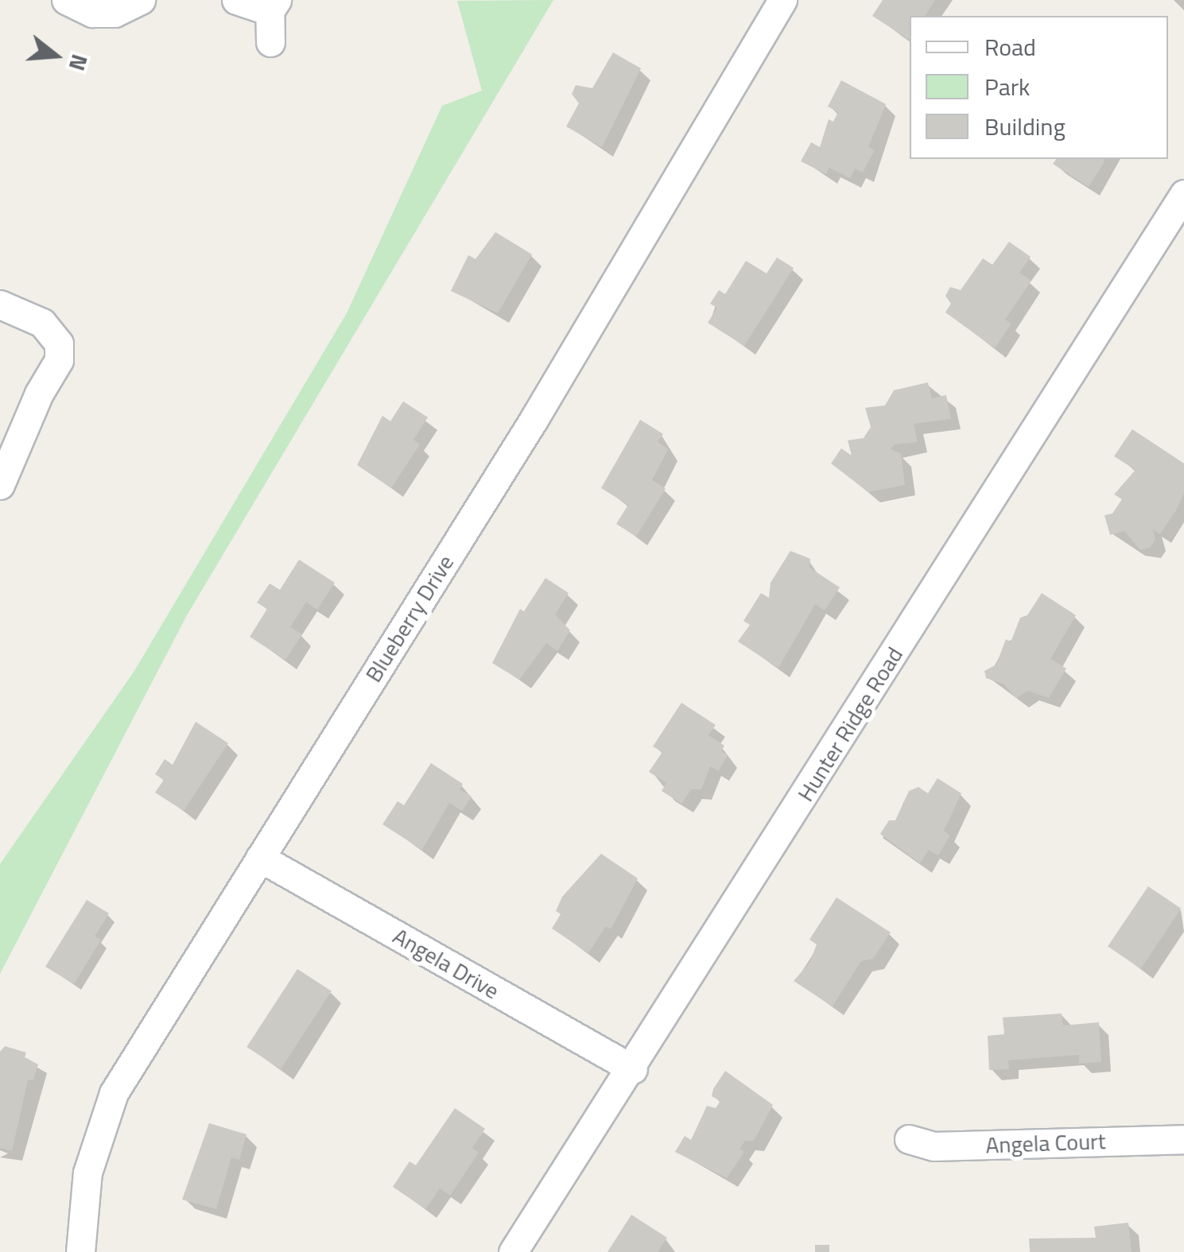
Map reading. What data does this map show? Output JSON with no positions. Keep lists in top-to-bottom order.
{
  "streets": {
    "street": [
      "Blueberry Drive",
      "Hunter Ridge Road",
      "Angela Drive",
      "Angela Court"
    ]
  },
  "crossings": [
    ["Blueberry Drive", "Angela Drive"],
    ["Hunter Ridge Road", "Angela Drive"]
  ],
  "legend": ["Road", "Park", "Building"],
  "north": "right"
}
